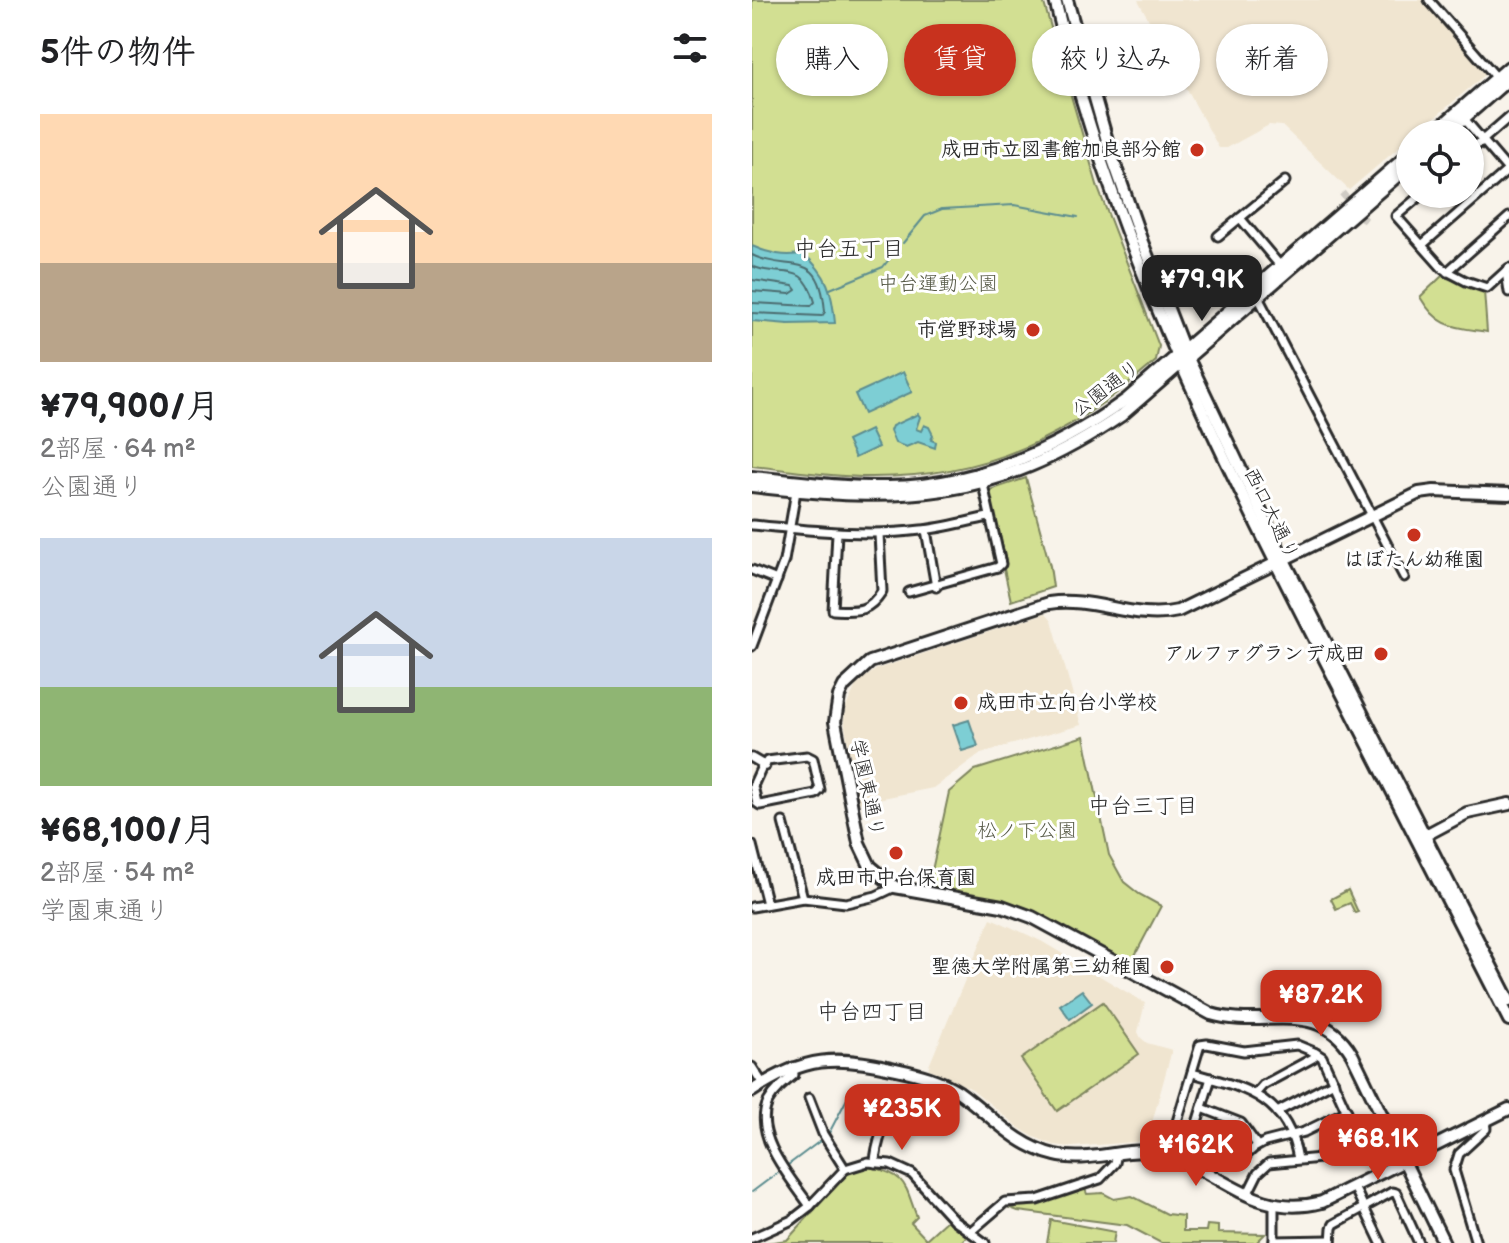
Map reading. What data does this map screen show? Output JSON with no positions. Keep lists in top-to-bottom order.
{
  "streets": {
    "street": ["公園通り", "西口大通り", "学園東通り"]
  },
  "crossings": [
    ["公園通り", "西口大通り"],
    ["西口大通り", "学園東通り"]
  ],
  "districts": ["中台五丁目", "中台三丁目", "中台四丁目"],
  "parks": ["中台運動公園", "松ノ下公園"],
  "places": [
    "成田市立図書館加良部分館",
    "市営野球場",
    "はぼたん幼稚園",
    "アルファグランデ成田",
    "成田市立向台小学校",
    "成田市中台保育園",
    "聖徳大学附属第三幼稚園"
  ],
  "page": {
    "heading": "5件の物件",
    "chip": [
      "購入",
      "賃貸",
      "絞り込み",
      "新着"
    ],
    "list": [
      {
        "name": "¥79,900/月",
        "note": "2部屋 · 64 m² · 公園通り"
      },
      {
        "name": "¥68,100/月",
        "note": "2部屋 · 54 m² · 学園東通り"
      }
    ],
    "price": [
      "¥79.9K",
      "¥87.2K",
      "¥235K",
      "¥68.1K",
      "¥162K"
    ]
  }
}
